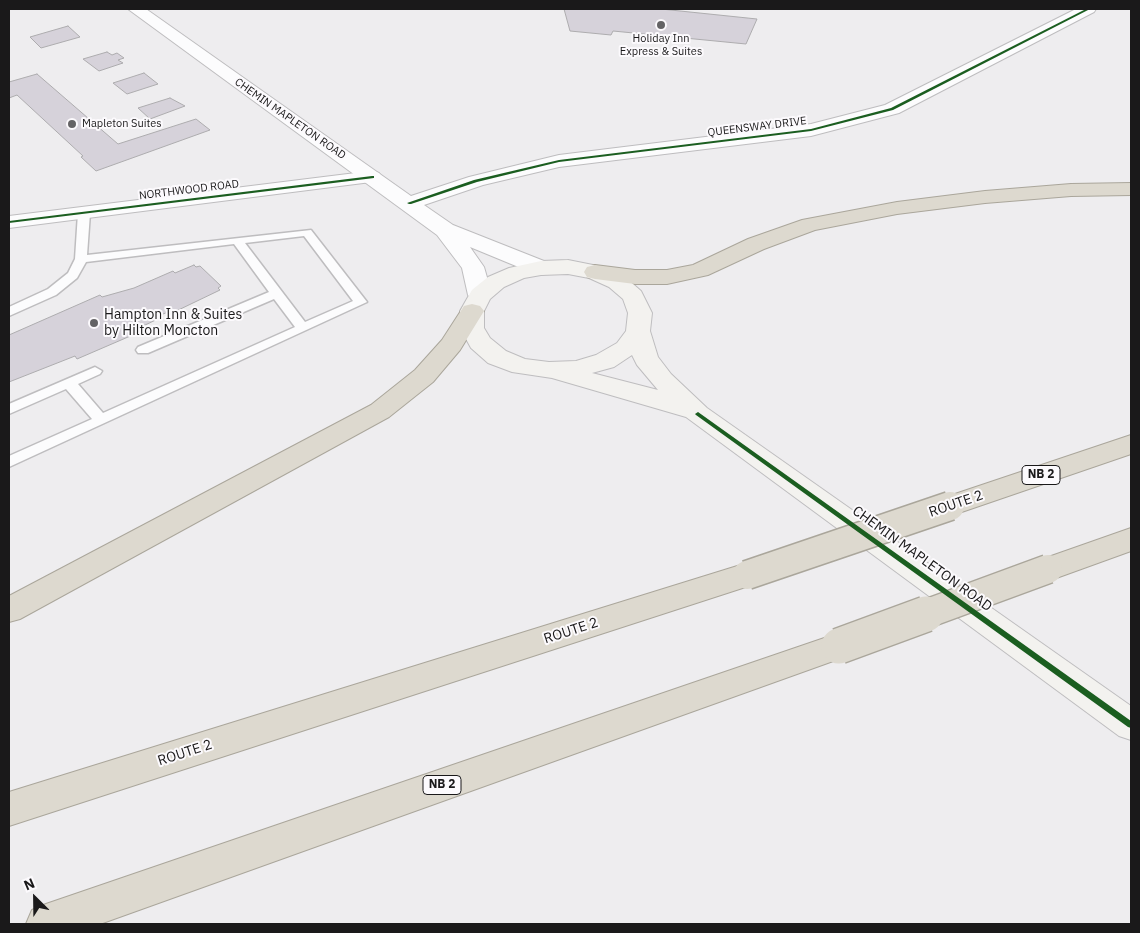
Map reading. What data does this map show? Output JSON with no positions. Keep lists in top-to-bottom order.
{
  "streets": {
    "highway": ["NB 2", "ROUTE 2"],
    "main road": ["CHEMIN MAPLETON ROAD"],
    "street": ["QUEENSWAY DRIVE", "NORTHWOOD ROAD"]
  },
  "crossings": [
    ["CHEMIN MAPLETON ROAD", "QUEENSWAY DRIVE"],
    ["CHEMIN MAPLETON ROAD", "NORTHWOOD ROAD"]
  ],
  "places": ["Holiday Inn Express & Suites", "Mapleton Suites", "Hampton Inn & Suites by Hilton Moncton"],
  "north": "top left"
}
